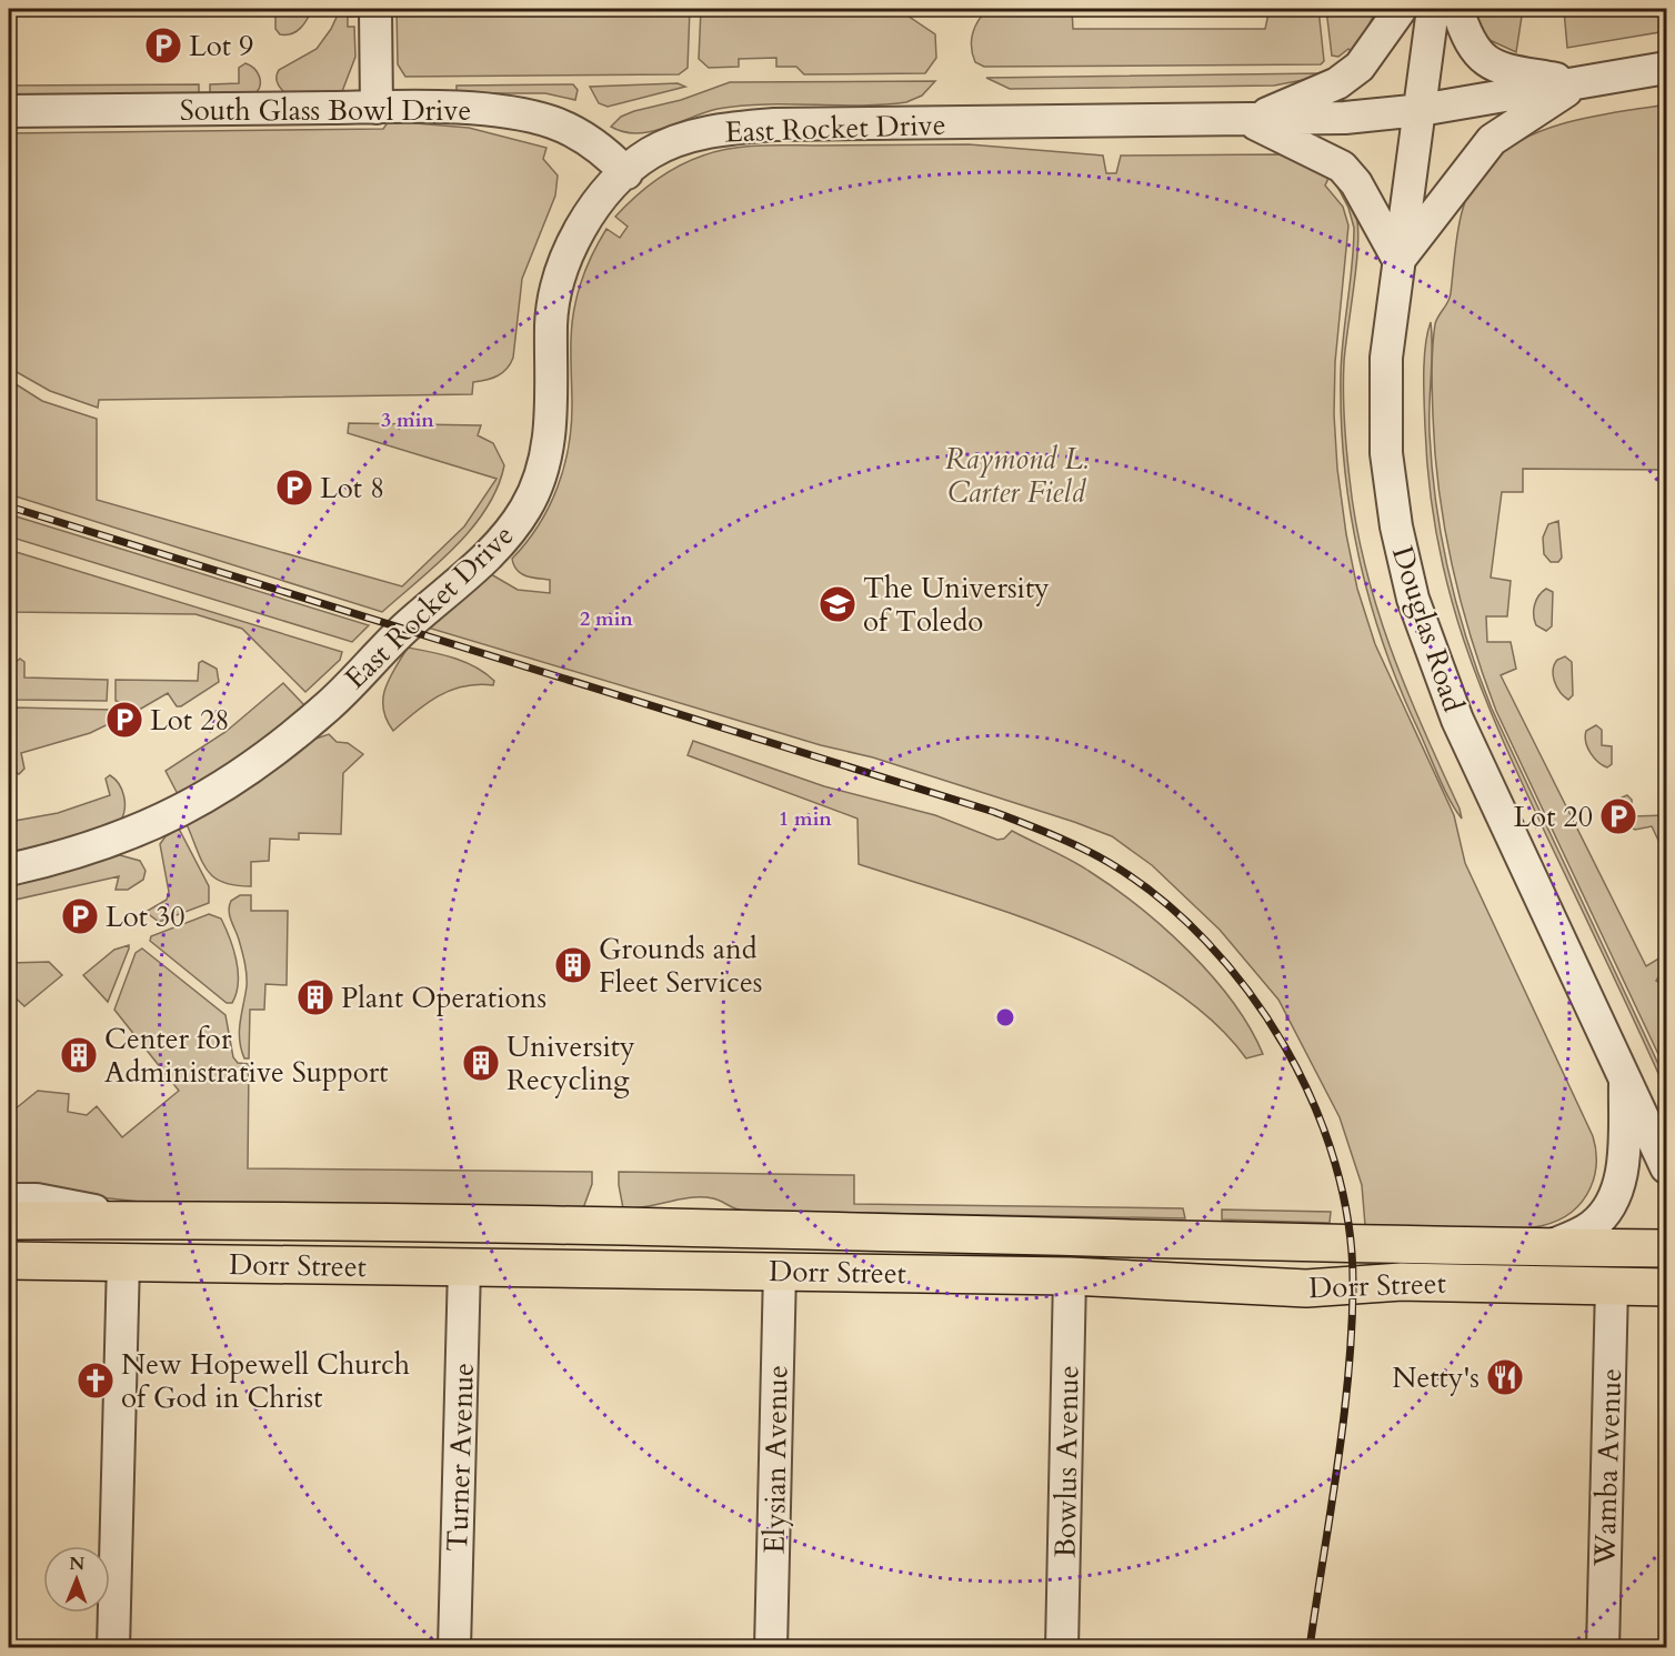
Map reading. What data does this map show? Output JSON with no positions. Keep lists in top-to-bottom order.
{
  "streets": {
    "main road": ["Dorr Street"],
    "street": [
      "South Glass Bowl Drive",
      "East Rocket Drive",
      "Douglas Road",
      "Turner Avenue",
      "Elysian Avenue",
      "Bowlus Avenue",
      "Wamba Avenue"
    ]
  },
  "crossings": [
    ["South Glass Bowl Drive", "East Rocket Drive"],
    ["East Rocket Drive", "Douglas Road"],
    ["Dorr Street", "Turner Avenue"],
    ["Dorr Street", "Elysian Avenue"],
    ["Dorr Street", "Bowlus Avenue"],
    ["Dorr Street", "Wamba Avenue"]
  ],
  "parks": ["Raymond L. Carter Field"],
  "places": {
    "parking": [
      "Lot 9",
      "Lot 8",
      "Lot 28",
      "Lot 20",
      "Lot 30"
    ],
    "school or university": ["The University of Toledo"],
    "building": [
      "Grounds and Fleet Services",
      "Plant Operations",
      "Center for Administrative Support",
      "University Recycling"
    ],
    "restaurant": ["Netty's"],
    "church": ["New Hopewell Church of God in Christ"]
  },
  "north": "top",
  "rings": ["3 min", "2 min", "1 min"]
}
